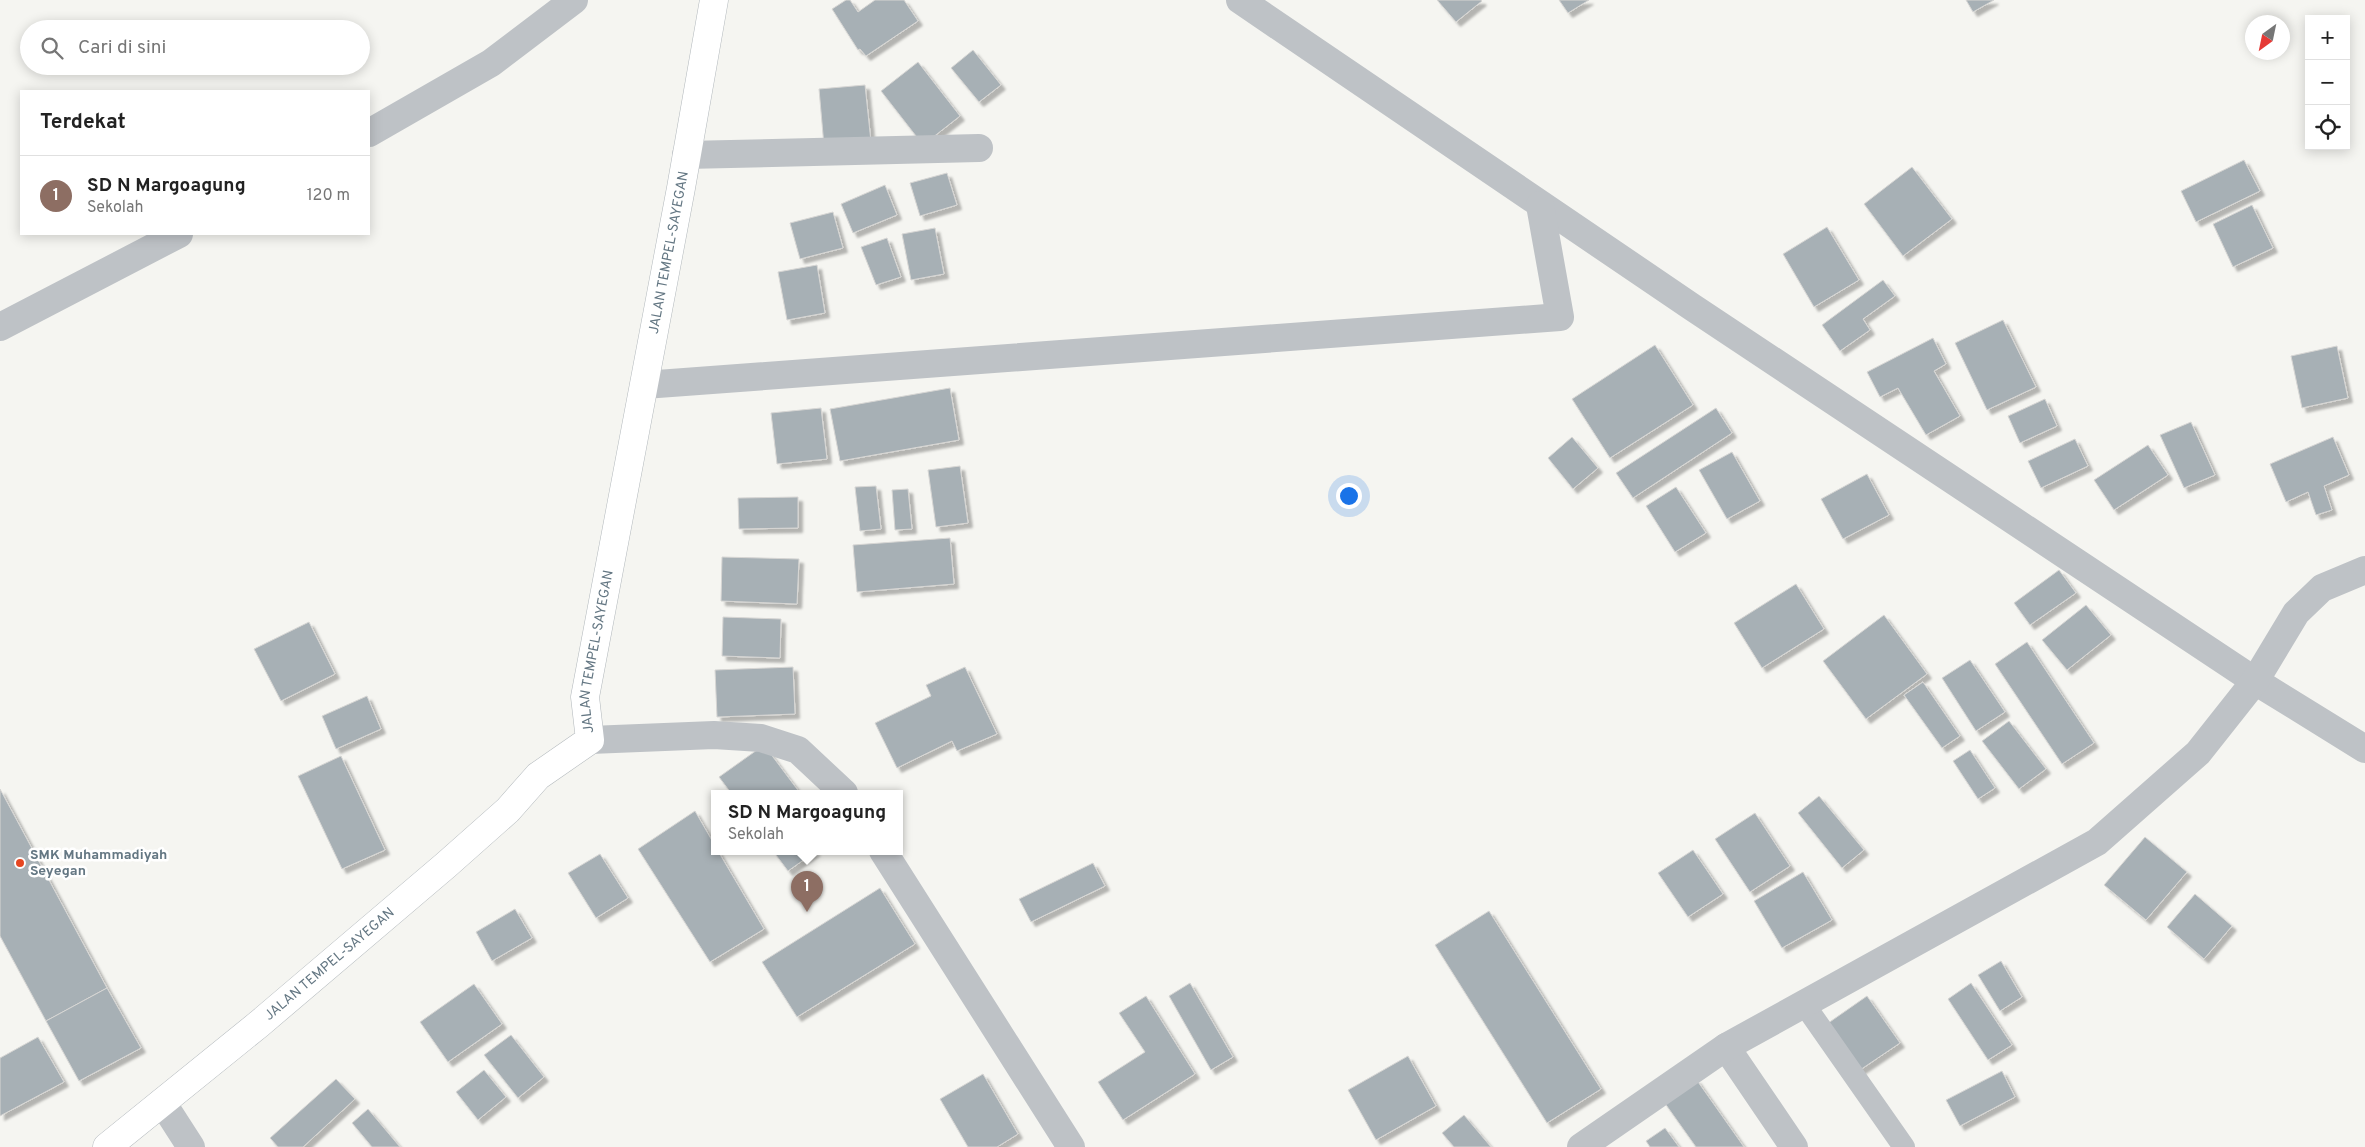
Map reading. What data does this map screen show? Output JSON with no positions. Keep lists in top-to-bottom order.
{
  "streets": {
    "main road": ["JALAN TEMPEL-SAYEGAN"]
  },
  "places": ["SMK Muhammadiyah Seyegan"],
  "north": "bottom left",
  "page": {
    "map_buttons": ["+", "−"],
    "search": "Cari di sini",
    "heading": "Terdekat",
    "list": [
      {
        "mark": "1",
        "name": "SD N Margoagung",
        "note": "Sekolah",
        "value": "120 m"
      }
    ],
    "popup": ["SD N Margoagung", "Sekolah"],
    "pins": "1"
  }
}
